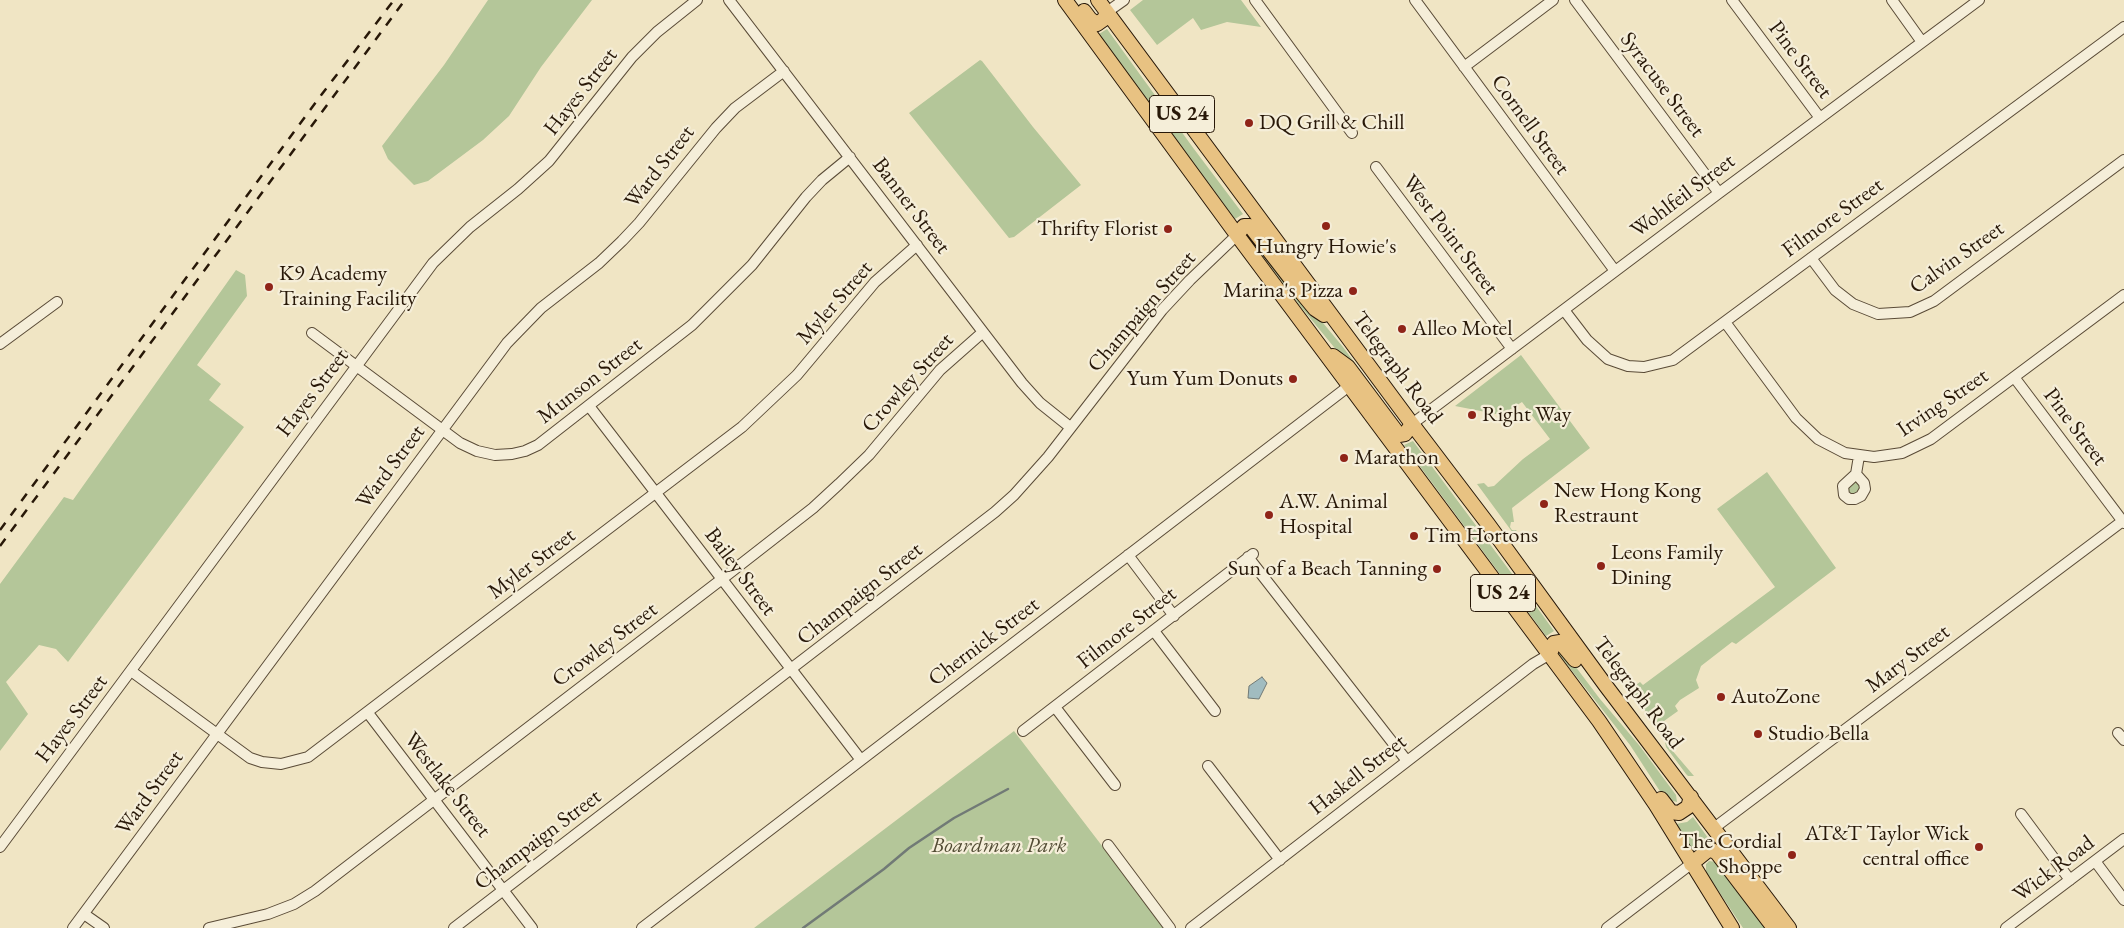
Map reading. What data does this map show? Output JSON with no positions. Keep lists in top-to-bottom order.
{
  "streets": {
    "main road": ["US 24", "Telegraph Road"],
    "street": [
      "Pine Street",
      "Syracuse Street",
      "Hayes Street",
      "Cornell Street",
      "Ward Street",
      "Wohlfeil Street",
      "Banner Street",
      "Filmore Street",
      "West Point Street",
      "Calvin Street",
      "Myler Street",
      "Champaign Street",
      "Munson Street",
      "Crowley Street",
      "Irving Street",
      "Bailey Street",
      "Chernick Street",
      "Mary Street",
      "Haskell Street",
      "Westlake Street",
      "Wick Road"
    ]
  },
  "crossings": [
    ["Pine Street", "Wohlfeil Street"],
    ["Pine Street", "Irving Street"],
    ["Pine Street", "Mary Street"],
    ["Syracuse Street", "Wohlfeil Street"],
    ["Hayes Street", "Myler Street"],
    ["Hayes Street", "Munson Street"],
    ["US 24", "Champaign Street"],
    ["US 24", "Chernick Street"],
    ["US 24", "Haskell Street"],
    ["Cornell Street", "Wohlfeil Street"],
    ["Ward Street", "Banner Street"],
    ["Ward Street", "Myler Street"],
    ["Ward Street", "Munson Street"],
    ["Wohlfeil Street", "Filmore Street"],
    ["Wohlfeil Street", "West Point Street"],
    ["Wohlfeil Street", "Telegraph Road"],
    ["Banner Street", "Myler Street"],
    ["Banner Street", "Champaign Street"],
    ["Banner Street", "Munson Street"],
    ["Banner Street", "Crowley Street"],
    ["Filmore Street", "Calvin Street"],
    ["Filmore Street", "Irving Street"],
    ["Filmore Street", "Haskell Street"],
    ["Myler Street", "Bailey Street"],
    ["Myler Street", "Westlake Street"],
    ["Champaign Street", "Bailey Street"],
    ["Champaign Street", "Westlake Street"],
    ["Telegraph Road", "Mary Street"],
    ["Munson Street", "Bailey Street"],
    ["Crowley Street", "Bailey Street"],
    ["Crowley Street", "Westlake Street"],
    ["Bailey Street", "Chernick Street"]
  ],
  "parks": ["Boardman Park"],
  "places": [
    "DQ Grill & Chill",
    "Hungry Howie's",
    "Thrifty Florist",
    "K9 Academy Training Facility",
    "Marina's Pizza",
    "Alleo Motel",
    "Yum Yum Donuts",
    "Right Way",
    "Marathon",
    "New Hong Kong Restraunt",
    "A.W. Animal Hospital",
    "Tim Hortons",
    "Leons Family Dining",
    "Sun of a Beach Tanning",
    "AutoZone",
    "Studio Bella",
    "AT&T Taylor Wick central office",
    "The Cordial Shoppe"
  ]
}
